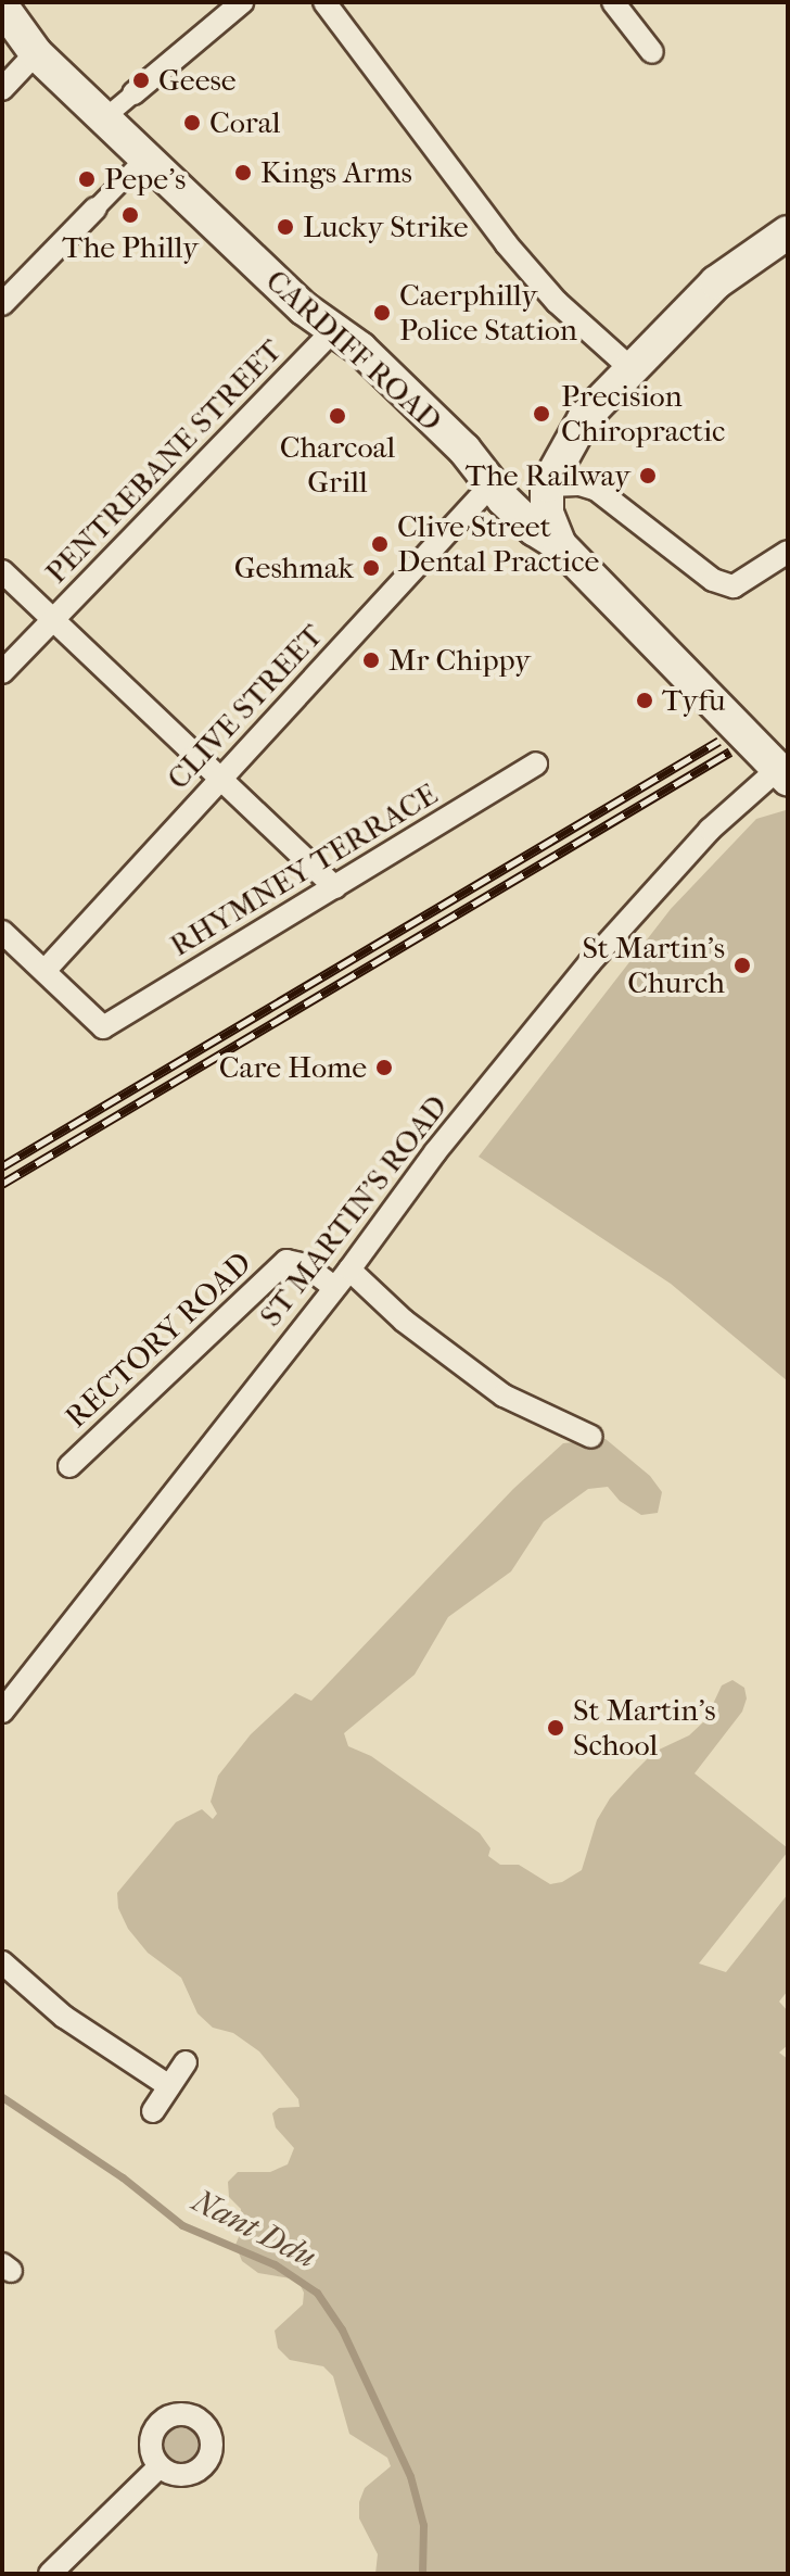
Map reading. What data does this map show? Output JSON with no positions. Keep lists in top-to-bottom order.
{
  "streets": {
    "main road": ["CARDIFF ROAD"],
    "street": [
      "PENTREBANE STREET",
      "CLIVE STREET",
      "RHYMNEY TERRACE",
      "ST MARTIN'S ROAD",
      "RECTORY ROAD"
    ]
  },
  "crossings": [
    ["CARDIFF ROAD", "PENTREBANE STREET"],
    ["CARDIFF ROAD", "CLIVE STREET"],
    ["CARDIFF ROAD", "ST MARTIN'S ROAD"],
    ["CLIVE STREET", "RHYMNEY TERRACE"],
    ["ST MARTIN'S ROAD", "RECTORY ROAD"]
  ],
  "water": ["Nant Ddu"],
  "places": [
    "Geese",
    "Coral",
    "Kings Arms",
    "Pepe's",
    "The Philly",
    "Lucky Strike",
    "Caerphilly Police Station",
    "Precision Chiropractic",
    "Charcoal Grill",
    "The Railway",
    "Clive Street Dental Practice",
    "Geshmak",
    "Mr Chippy",
    "Tyfu",
    "St Martin's Church",
    "Care Home",
    "St Martin's School"
  ]
}
